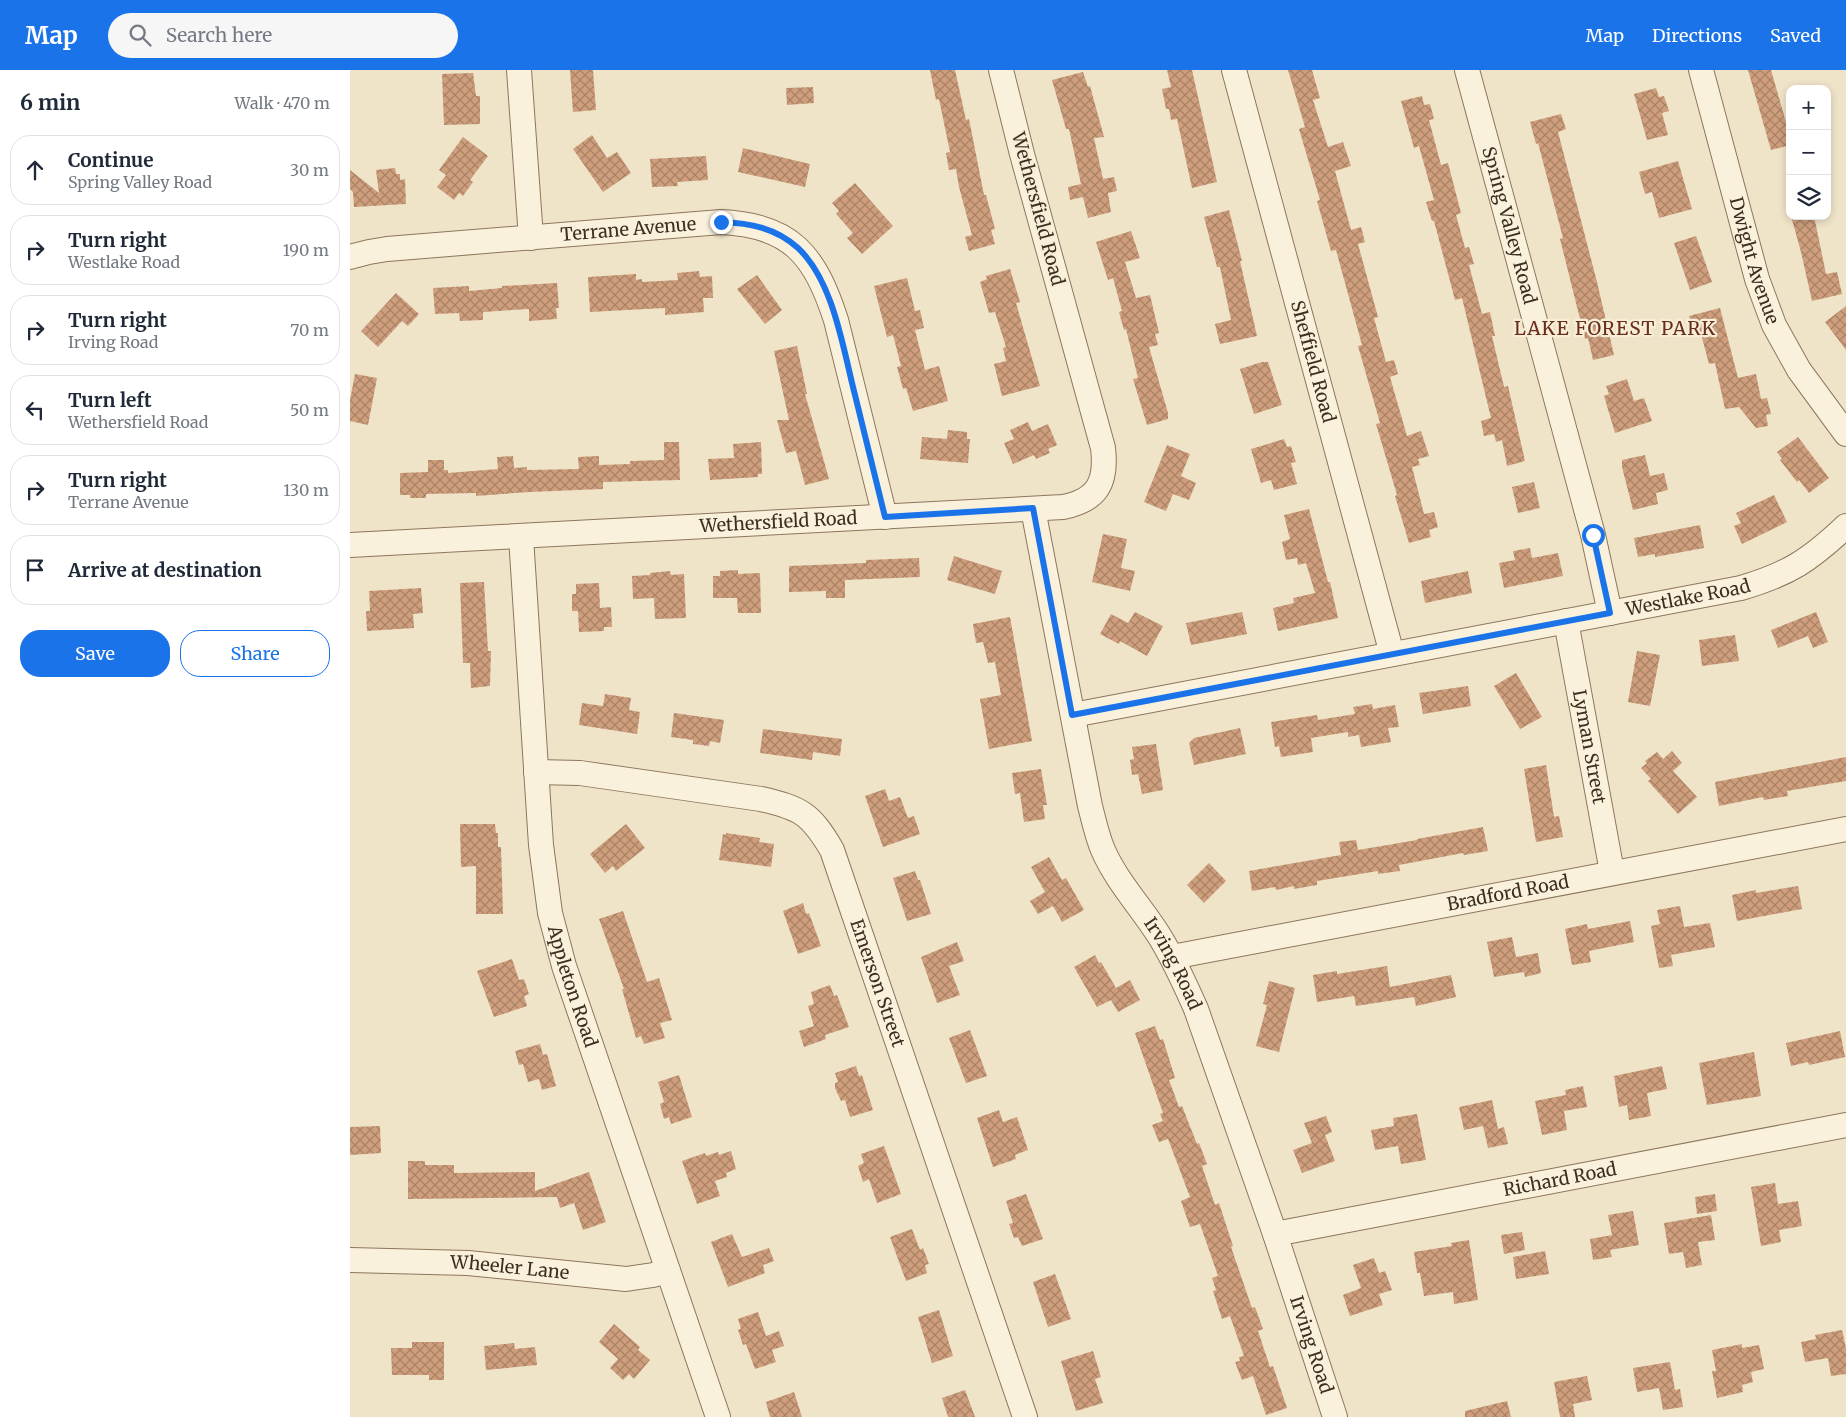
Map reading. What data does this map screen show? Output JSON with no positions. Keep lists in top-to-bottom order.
{
  "streets": {
    "street": [
      "Wethersfield Road",
      "Spring Valley Road",
      "Terrane Avenue",
      "Dwight Avenue",
      "Sheffield Road",
      "Westlake Road",
      "Lyman Street",
      "Bradford Road",
      "Irving Road",
      "Emerson Street",
      "Appleton Road",
      "Richard Road",
      "Wheeler Lane"
    ]
  },
  "crossings": [
    ["Wethersfield Road", "Terrane Avenue"],
    ["Wethersfield Road", "Irving Road"],
    ["Wethersfield Road", "Appleton Road"],
    ["Spring Valley Road", "Westlake Road"],
    ["Sheffield Road", "Westlake Road"],
    ["Westlake Road", "Lyman Street"],
    ["Westlake Road", "Irving Road"],
    ["Lyman Street", "Bradford Road"],
    ["Bradford Road", "Irving Road"],
    ["Irving Road", "Richard Road"],
    ["Emerson Street", "Appleton Road"],
    ["Appleton Road", "Wheeler Lane"]
  ],
  "districts": ["LAKE FOREST PARK"],
  "page": {
    "header": "Map",
    "search": "Search here",
    "nav": ["Map", "Directions", "Saved"],
    "heading": ["6 min", "Walk · 470 m"],
    "map_buttons": ["+", "−"],
    "list": [
      ["Continue", "Spring Valley Road", "30 m"],
      ["Turn right", "Westlake Road", "190 m"],
      ["Turn right", "Irving Road", "70 m"],
      ["Turn left", "Wethersfield Road", "50 m"],
      ["Turn right", "Terrane Avenue", "130 m"],
      "Arrive at destination"
    ],
    "buttons": ["Save", "Share"]
  }
}
